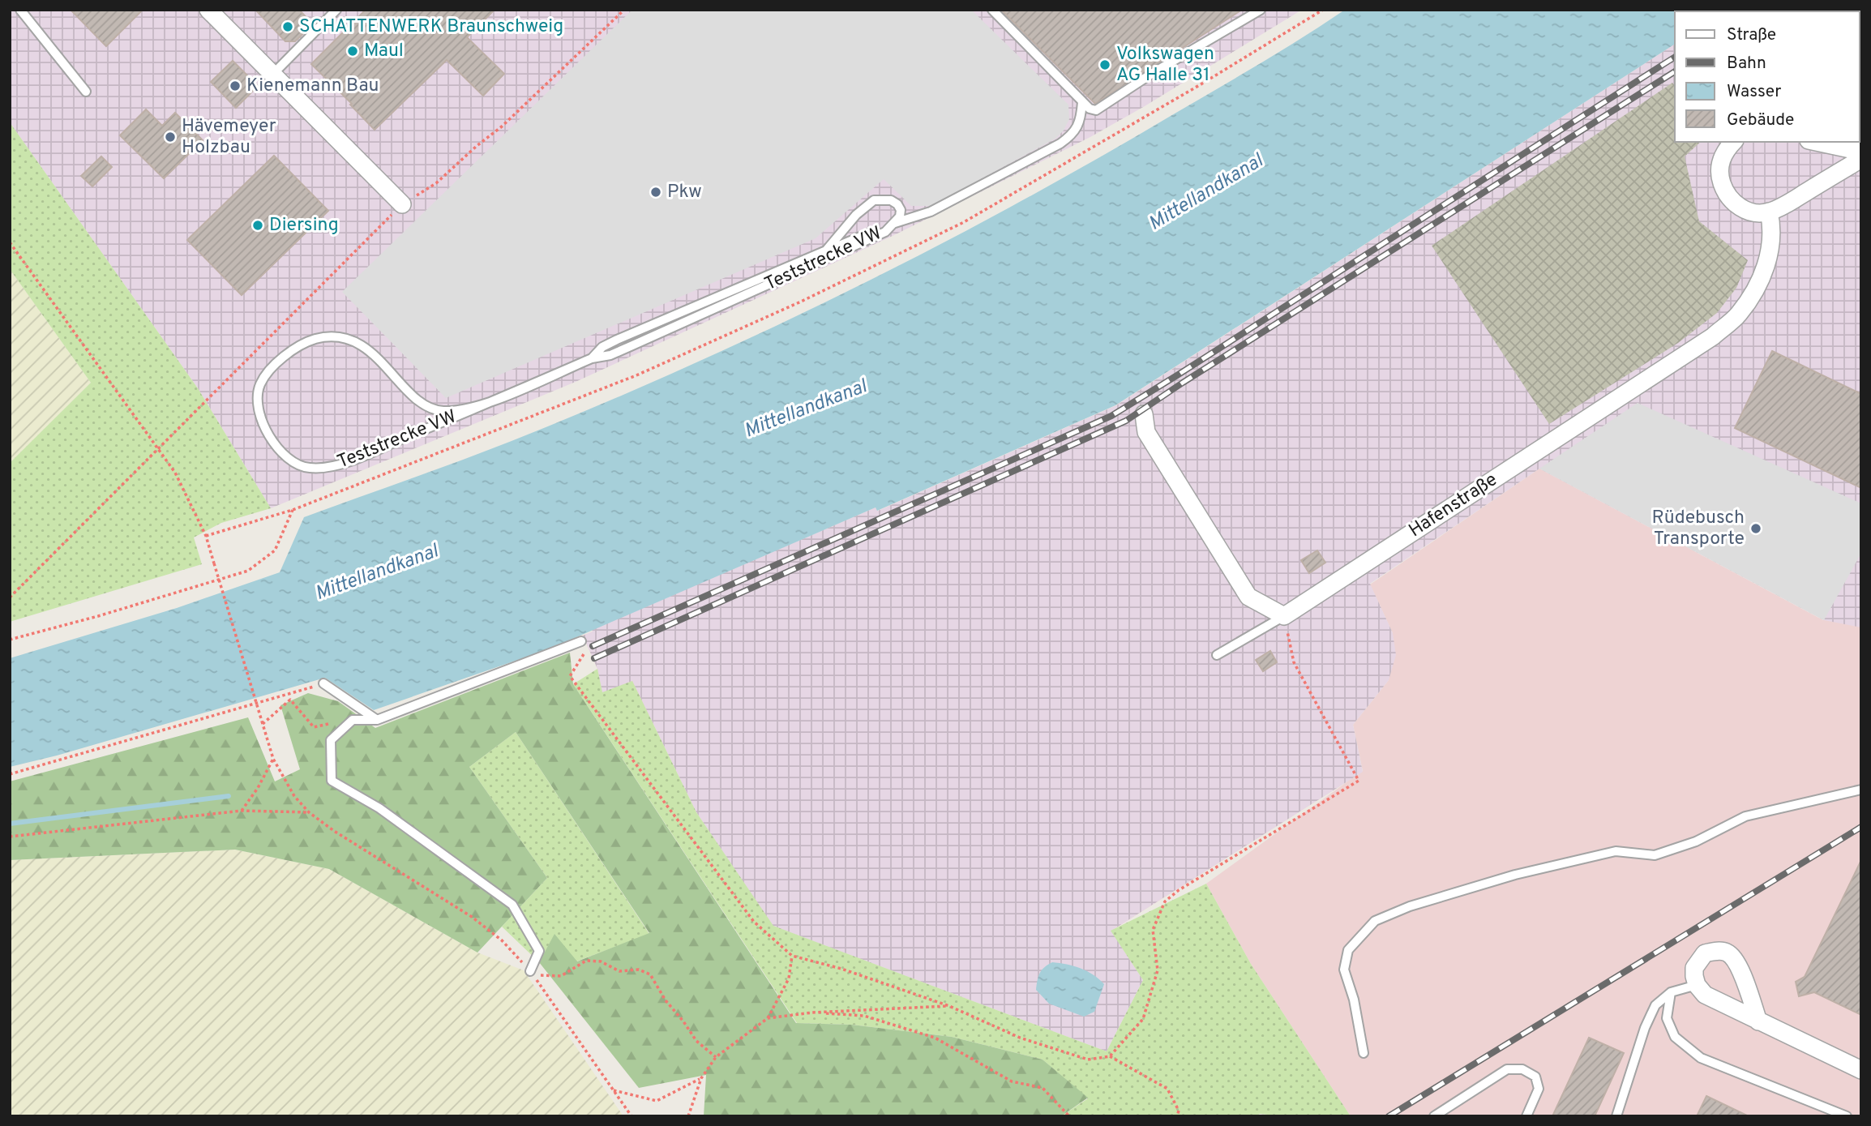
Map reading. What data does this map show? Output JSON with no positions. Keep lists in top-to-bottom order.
{
  "streets": {
    "street": ["Hafenstraße"],
    "lane": ["Teststrecke VW"]
  },
  "water": ["Mittellandkanal"],
  "places": [
    "SCHATTENWERK Braunschweig",
    "Maul",
    "Volkswagen AG Halle 31",
    "Kienemann Bau",
    "Hävemeyer Holzbau",
    "Pkw",
    "Diersing",
    "Rüdebusch Transporte"
  ],
  "legend": [
    "Straße",
    "Bahn",
    "Wasser",
    "Gebäude"
  ]
}
